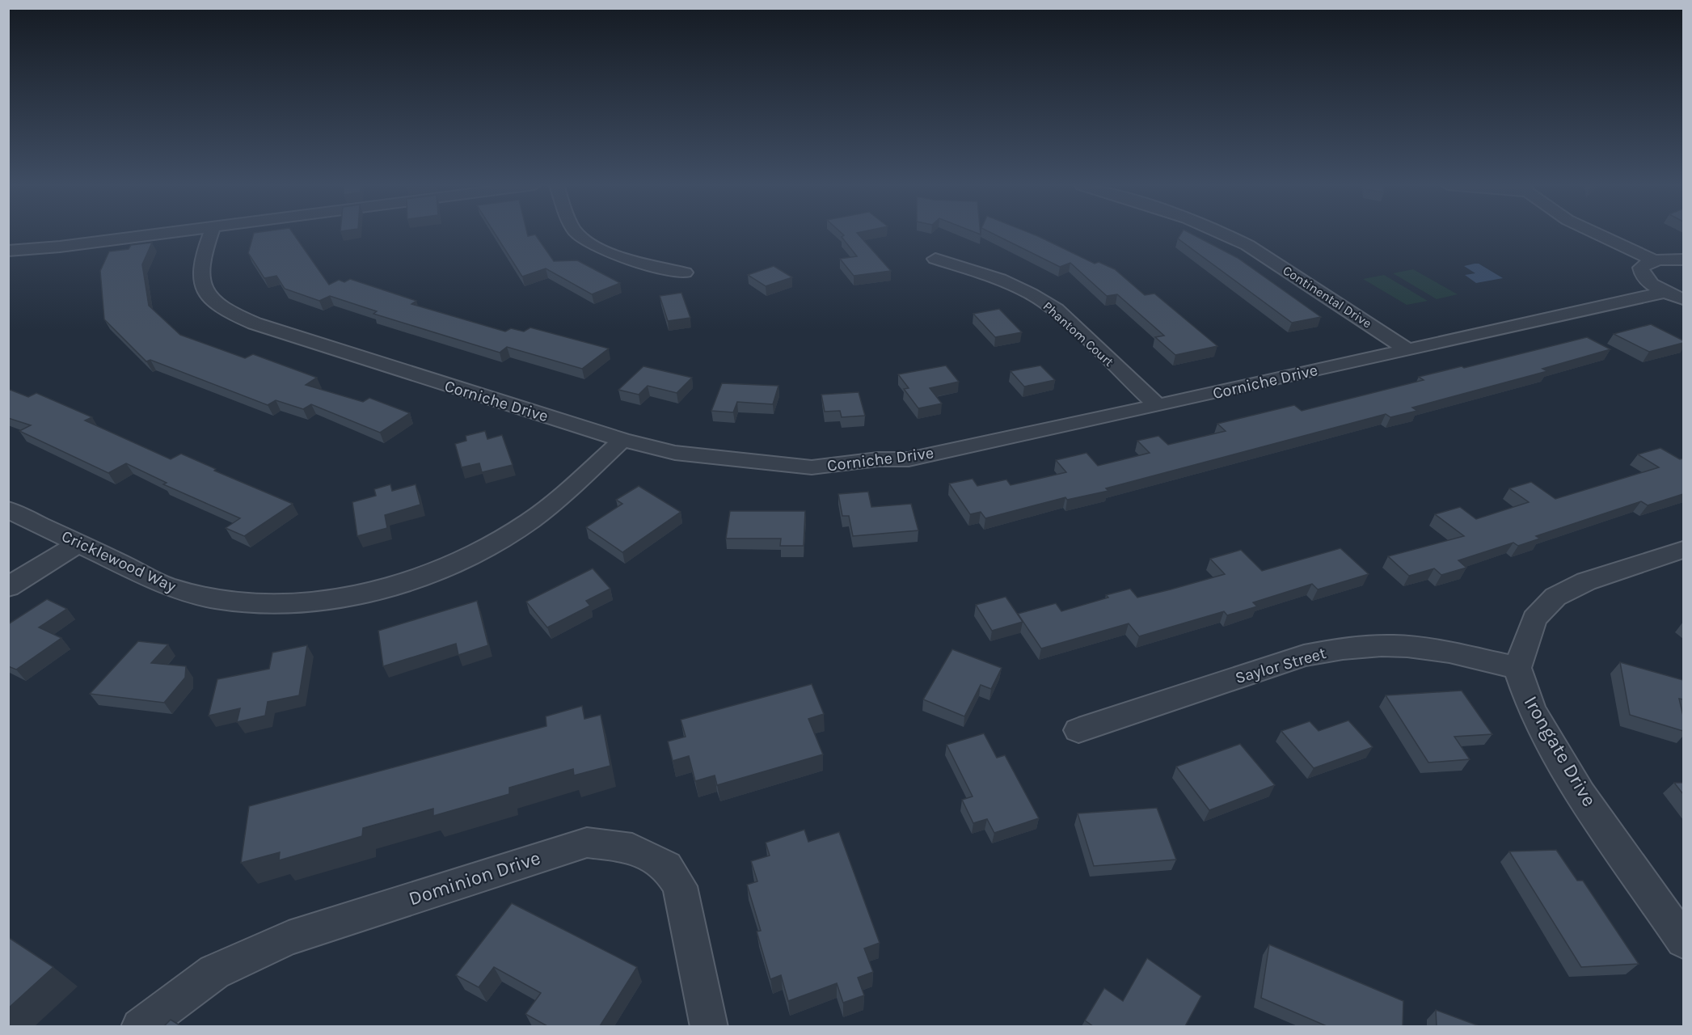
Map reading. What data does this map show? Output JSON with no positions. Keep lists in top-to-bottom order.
{
  "streets": {
    "street": [
      "Continental Drive",
      "Phantom Court",
      "Corniche Drive",
      "Cricklewood Way",
      "Saylor Street",
      "Irongate Drive",
      "Dominion Drive"
    ]
  },
  "crossings": [
    ["Continental Drive", "Corniche Drive"],
    ["Phantom Court", "Corniche Drive"],
    ["Corniche Drive", "Cricklewood Way"],
    ["Saylor Street", "Irongate Drive"]
  ]
}
